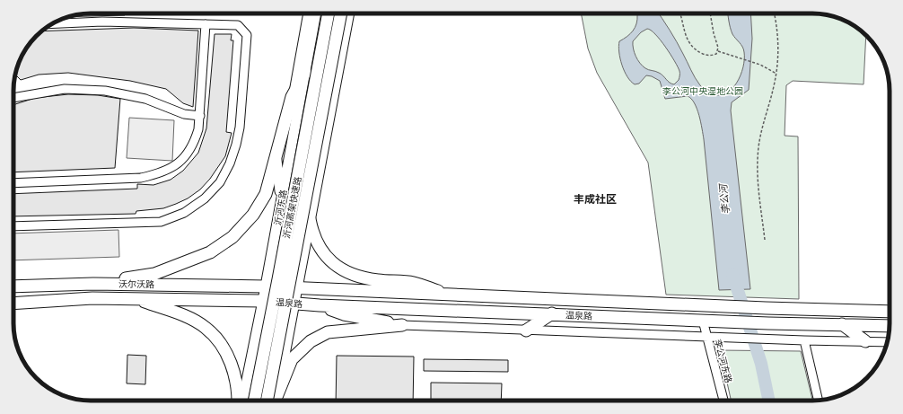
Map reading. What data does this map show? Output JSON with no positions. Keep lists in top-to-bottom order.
{
  "streets": {
    "highway": ["沂河高架快速路", "沃尔沃路", "温泉路"],
    "main road": ["沂河东路"],
    "street": ["李公河东路"]
  },
  "crossings": [
    ["沂河东路", "沃尔沃路"],
    ["沂河东路", "温泉路"],
    ["沃尔沃路", "温泉路"],
    ["温泉路", "李公河东路"]
  ],
  "districts": ["丰成社区"],
  "water": ["李公河"],
  "parks": ["李公河中央湿地公园"]
}
